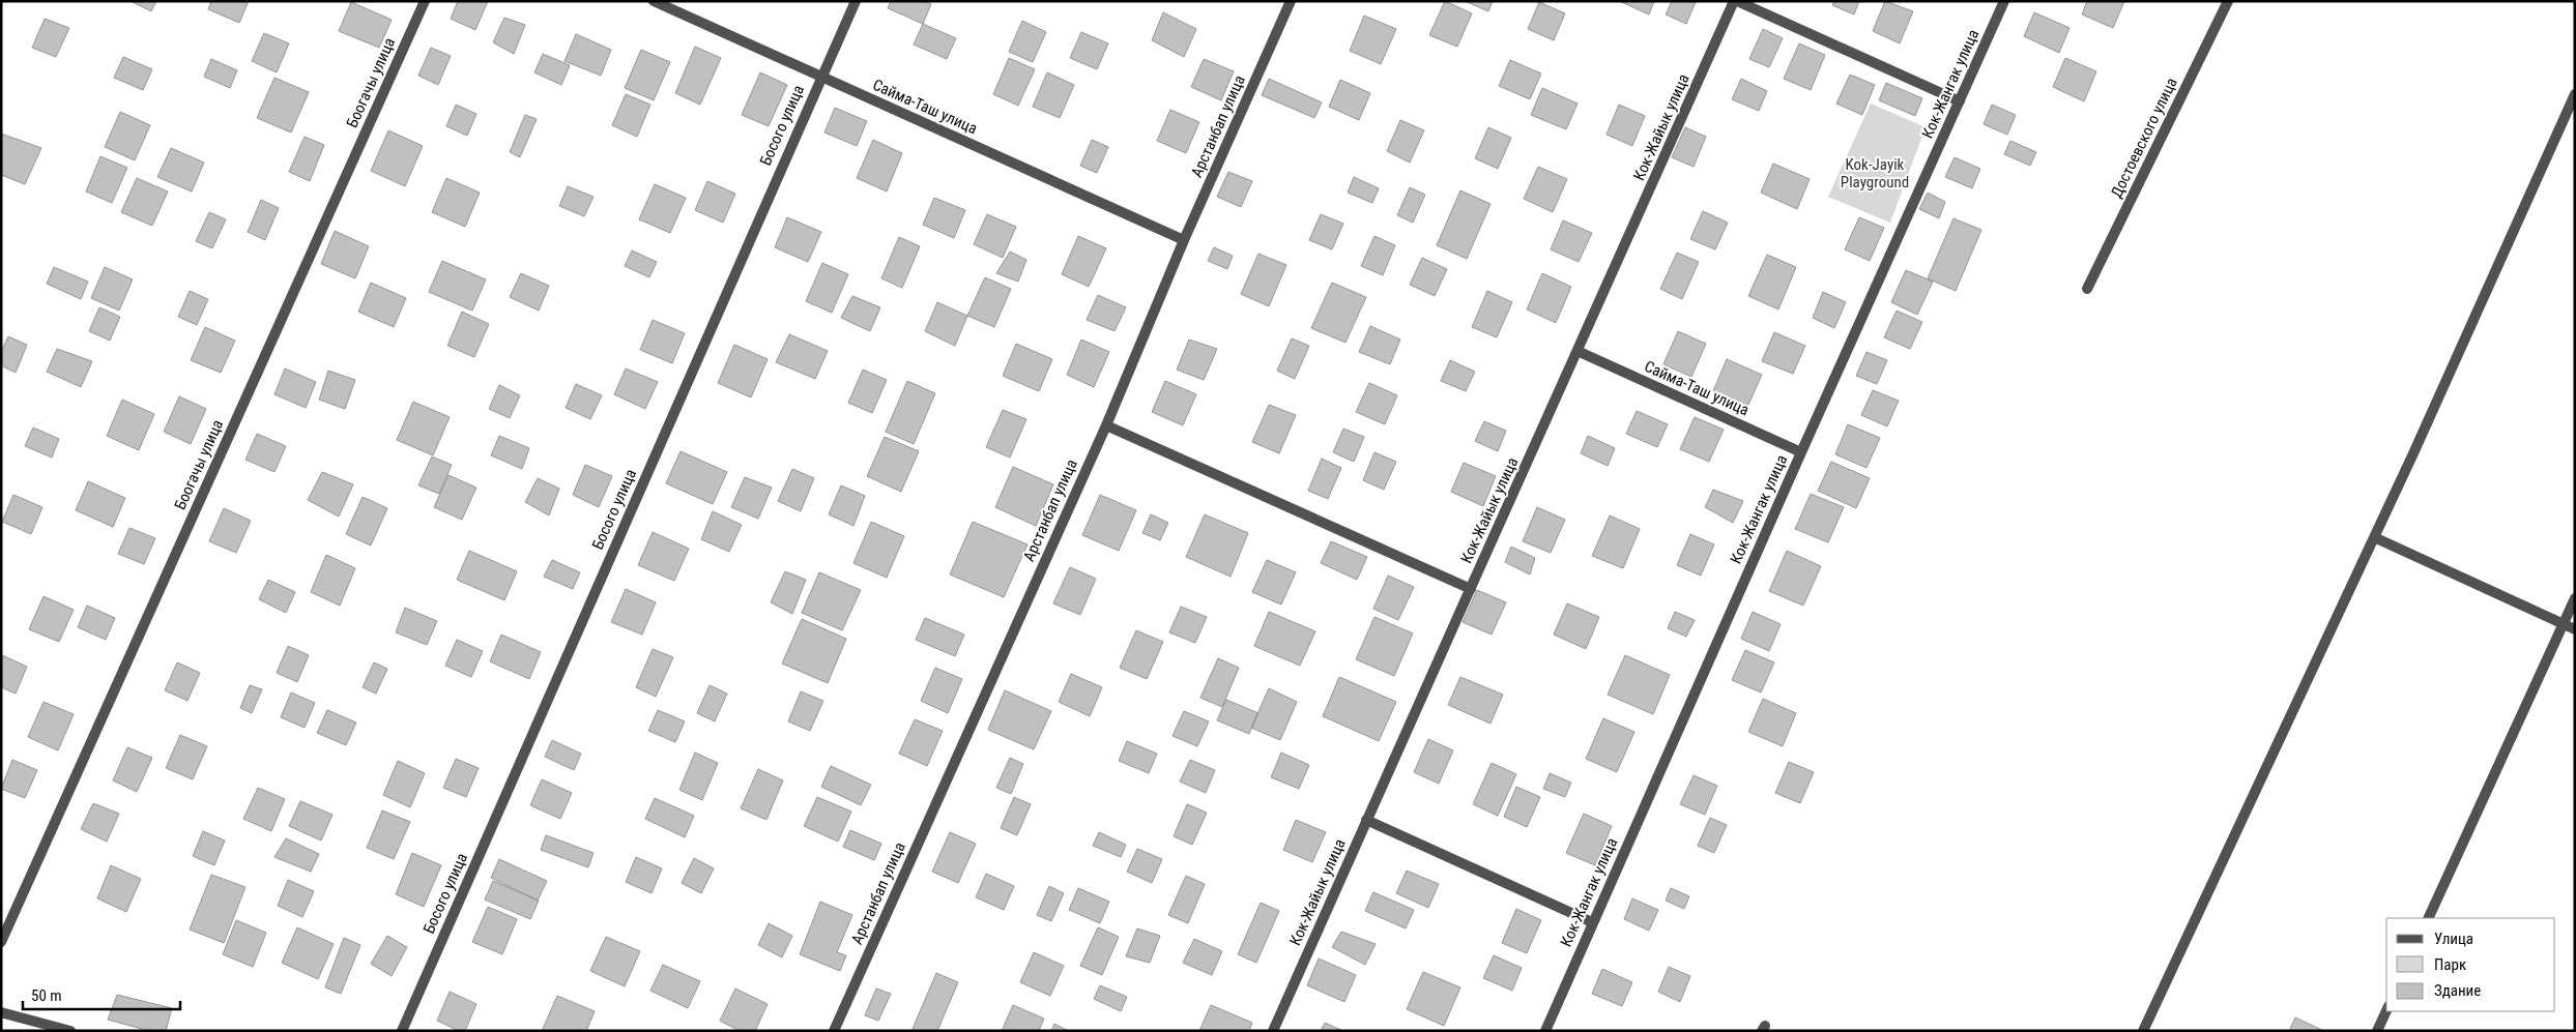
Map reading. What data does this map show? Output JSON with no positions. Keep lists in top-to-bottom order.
{
  "streets": {
    "street": [
      "Боогачы улица",
      "Кок-Жангак улица",
      "Сайма-Таш улица",
      "Босого улица",
      "Арстанбап улица",
      "Кок-Жайык улица",
      "Достоевского улица"
    ]
  },
  "crossings": [
    ["Кок-Жангак улица", "Сайма-Таш улица"],
    ["Сайма-Таш улица", "Босого улица"],
    ["Сайма-Таш улица", "Арстанбап улица"],
    ["Сайма-Таш улица", "Кок-Жайык улица"]
  ],
  "parks": ["Kok-Jayik Playground"],
  "legend": ["Улица", "Парк", "Здание"],
  "scale_bar": "50 m"
}
